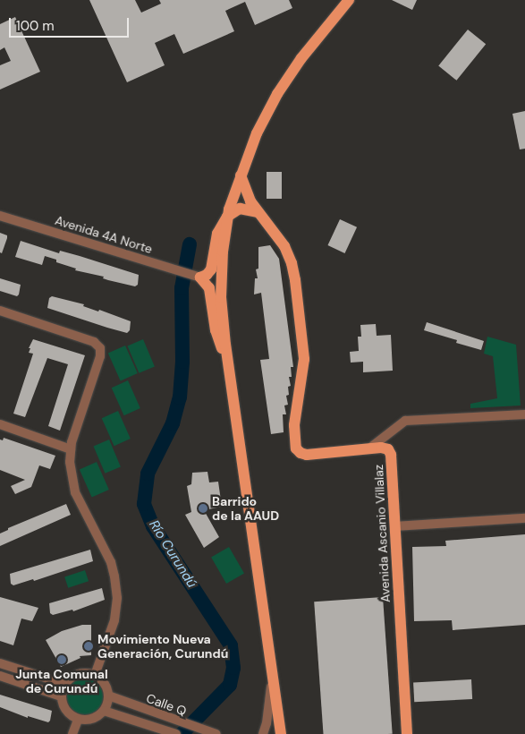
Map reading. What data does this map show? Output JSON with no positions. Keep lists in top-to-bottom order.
{
  "streets": {
    "main road": ["Avenida Ascanio Villalaz"],
    "street": ["Avenida 4A Norte", "Calle Q"]
  },
  "water": ["Río Curundú"],
  "places": ["Barrido de la AAUD", "Movimiento Nueva Generación, Curundú", "Junta Comunal de Curundú"],
  "scale_bar": "100 m"
}
